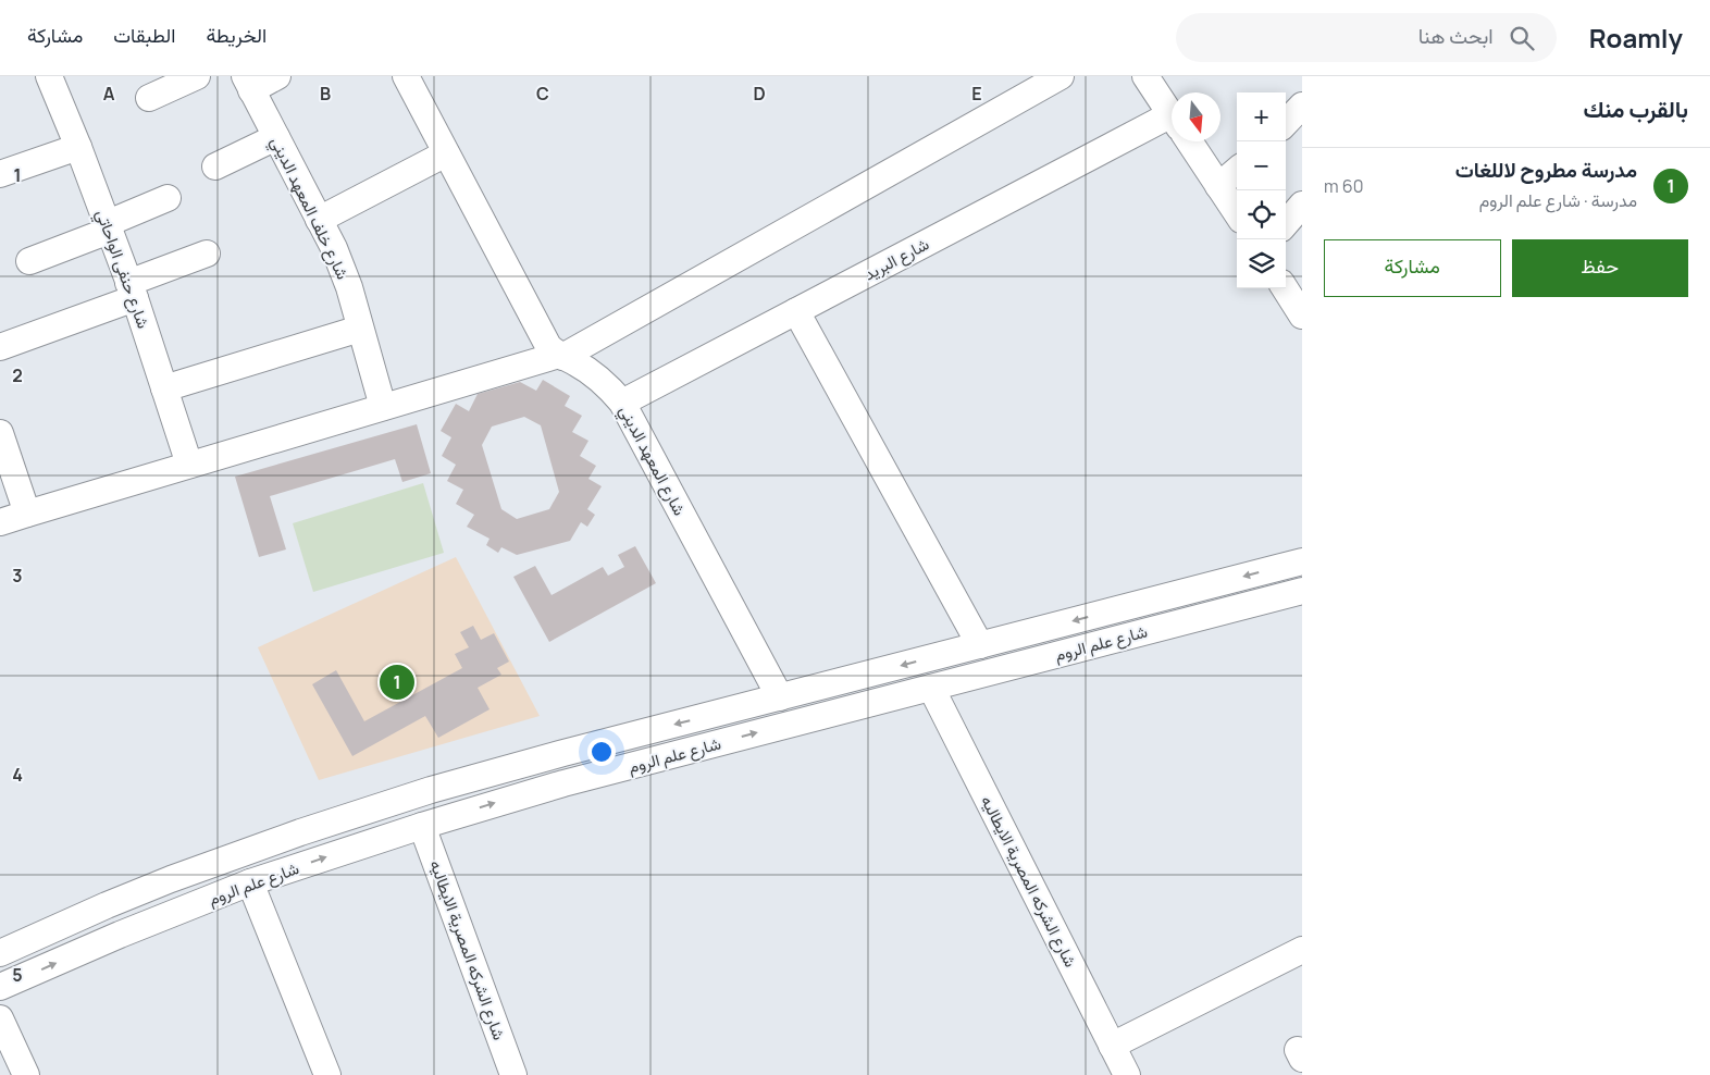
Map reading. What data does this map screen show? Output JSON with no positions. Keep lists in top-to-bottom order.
{
  "streets": {
    "street": [
      "شارع خلف المعهد الديني",
      "شارع البريد",
      "شارع حنفى الواحاتي",
      "شارع المعهد الديني",
      "شارع علم الروم",
      "شارع الشركه المصرية الايطاليه"
    ]
  },
  "crossings": [
    ["شارع البريد", "شارع المعهد الديني"],
    ["شارع المعهد الديني", "شارع علم الروم"],
    ["شارع علم الروم", "شارع الشركه المصرية الايطاليه"]
  ],
  "north": "bottom",
  "page": {
    "header": "Roamly",
    "search": "ابحث هنا",
    "nav": ["الخريطة", "الطبقات", "مشاركة"],
    "heading": "بالقرب منك",
    "map_buttons": ["+", "−"],
    "list": [
      {
        "mark": "1",
        "name": "مدرسة مطروح لاللغات",
        "note": "مدرسة · شارع علم الروم",
        "value": "60 m"
      }
    ],
    "buttons": ["حفظ", "مشاركة"],
    "pins": "1"
  },
  "grid": {
    "columns": [
      "A",
      "B",
      "C",
      "D",
      "E"
    ],
    "rows": [
      "1",
      "2",
      "3",
      "4",
      "5"
    ]
  }
}
